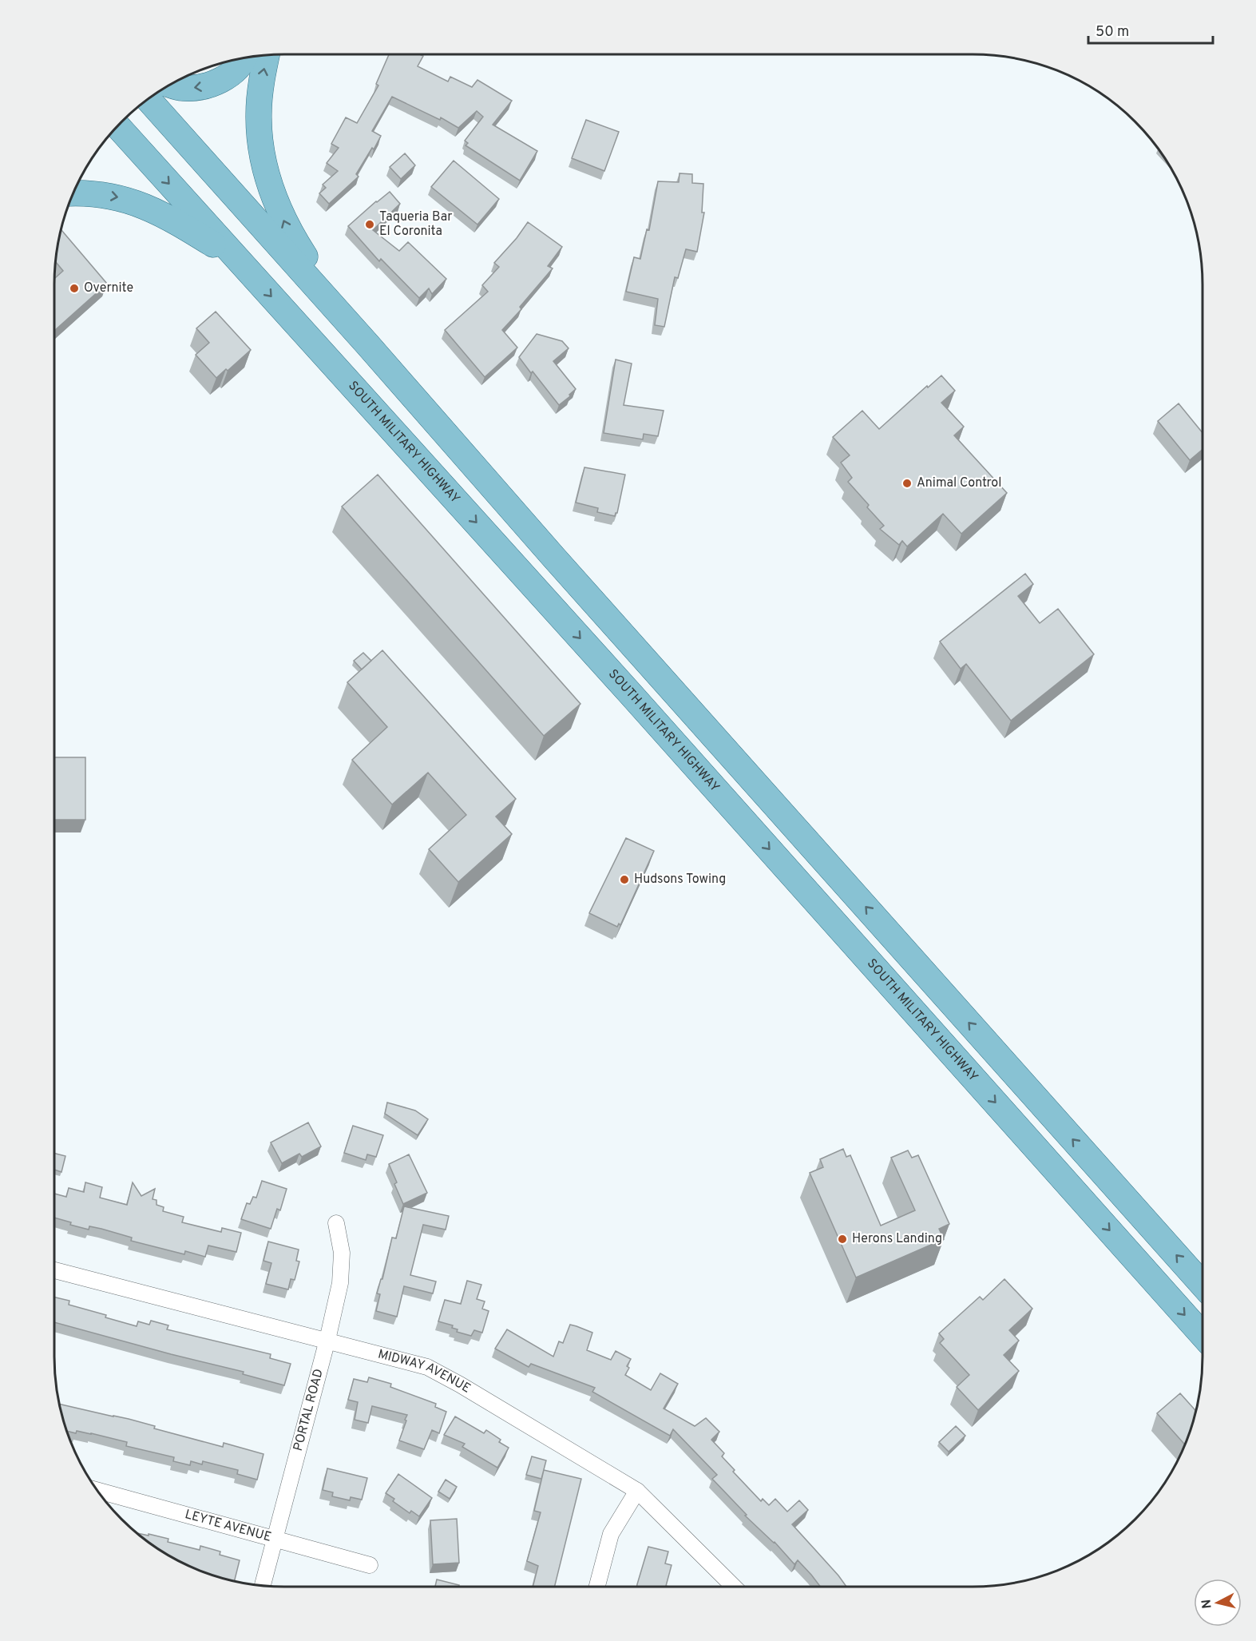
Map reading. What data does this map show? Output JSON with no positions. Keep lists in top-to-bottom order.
{
  "streets": {
    "main road": ["SOUTH MILITARY HIGHWAY"],
    "street": ["MIDWAY AVENUE", "PORTAL ROAD", "LEYTE AVENUE"]
  },
  "crossings": [
    ["MIDWAY AVENUE", "PORTAL ROAD"],
    ["PORTAL ROAD", "LEYTE AVENUE"]
  ],
  "places": [
    "Taqueria Bar El Coronita",
    "Overnite",
    "Animal Control",
    "Hudsons Towing",
    "Herons Landing"
  ],
  "scale_bar": "50 m",
  "north": "left"
}
